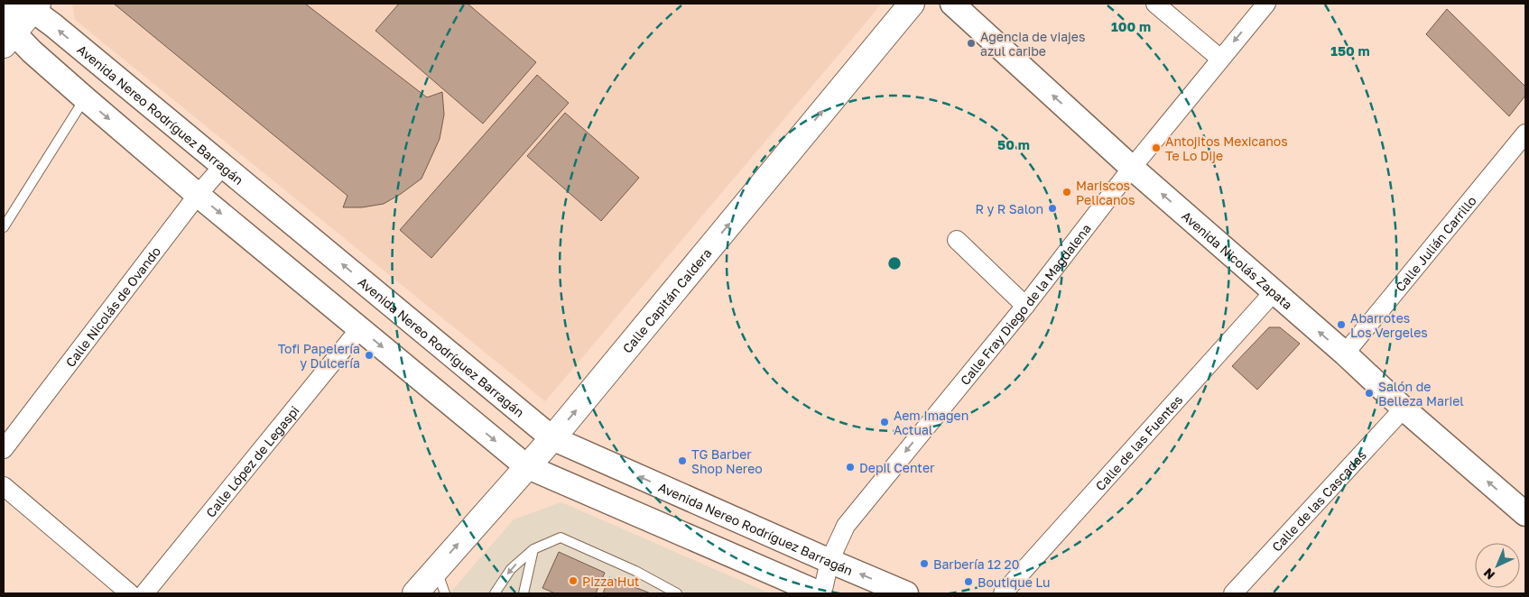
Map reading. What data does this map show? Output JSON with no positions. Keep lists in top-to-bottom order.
{
  "streets": {
    "main road": ["Calle Capitán Caldera"],
    "street": [
      "Avenida Nereo Rodríguez Barragán",
      "Calle Julián Carrillo",
      "Avenida Nicolás Zapata",
      "Calle Fray Diego de la Magdalena",
      "Calle Nicolás de Ovando",
      "Calle de las Fuentes",
      "Calle López de Legaspi",
      "Calle de las Cascadas"
    ]
  },
  "crossings": [
    ["Avenida Nereo Rodríguez Barragán", "Calle Capitán Caldera"],
    ["Avenida Nereo Rodríguez Barragán", "Calle Fray Diego de la Magdalena"],
    ["Avenida Nereo Rodríguez Barragán", "Calle Nicolás de Ovando"],
    ["Calle Julián Carrillo", "Avenida Nicolás Zapata"],
    ["Avenida Nicolás Zapata", "Calle Fray Diego de la Magdalena"],
    ["Avenida Nicolás Zapata", "Calle de las Fuentes"],
    ["Avenida Nicolás Zapata", "Calle de las Cascadas"]
  ],
  "one_way": ["Avenida Nicolás Zapata", "Calle Capitán Caldera", "Calle Fray Diego de la Magdalena"],
  "places": [
    "Agencia de viajes azul caribe",
    "Antojitos Mexicanos Te Lo Dije",
    "Mariscos Pelicanos",
    "R y R Salon",
    "Abarrotes Los Vergeles",
    "Tofi Papelería y Dulcería",
    "Salón de Belleza Mariel",
    "Aem Imagen Actual",
    "TG Barber Shop Nereo",
    "Depil Center",
    "Barbería 12 20",
    "Pizza Hut",
    "Boutique Lu"
  ],
  "north": "bottom left",
  "rings": ["100 m", "150 m", "50 m"]
}
